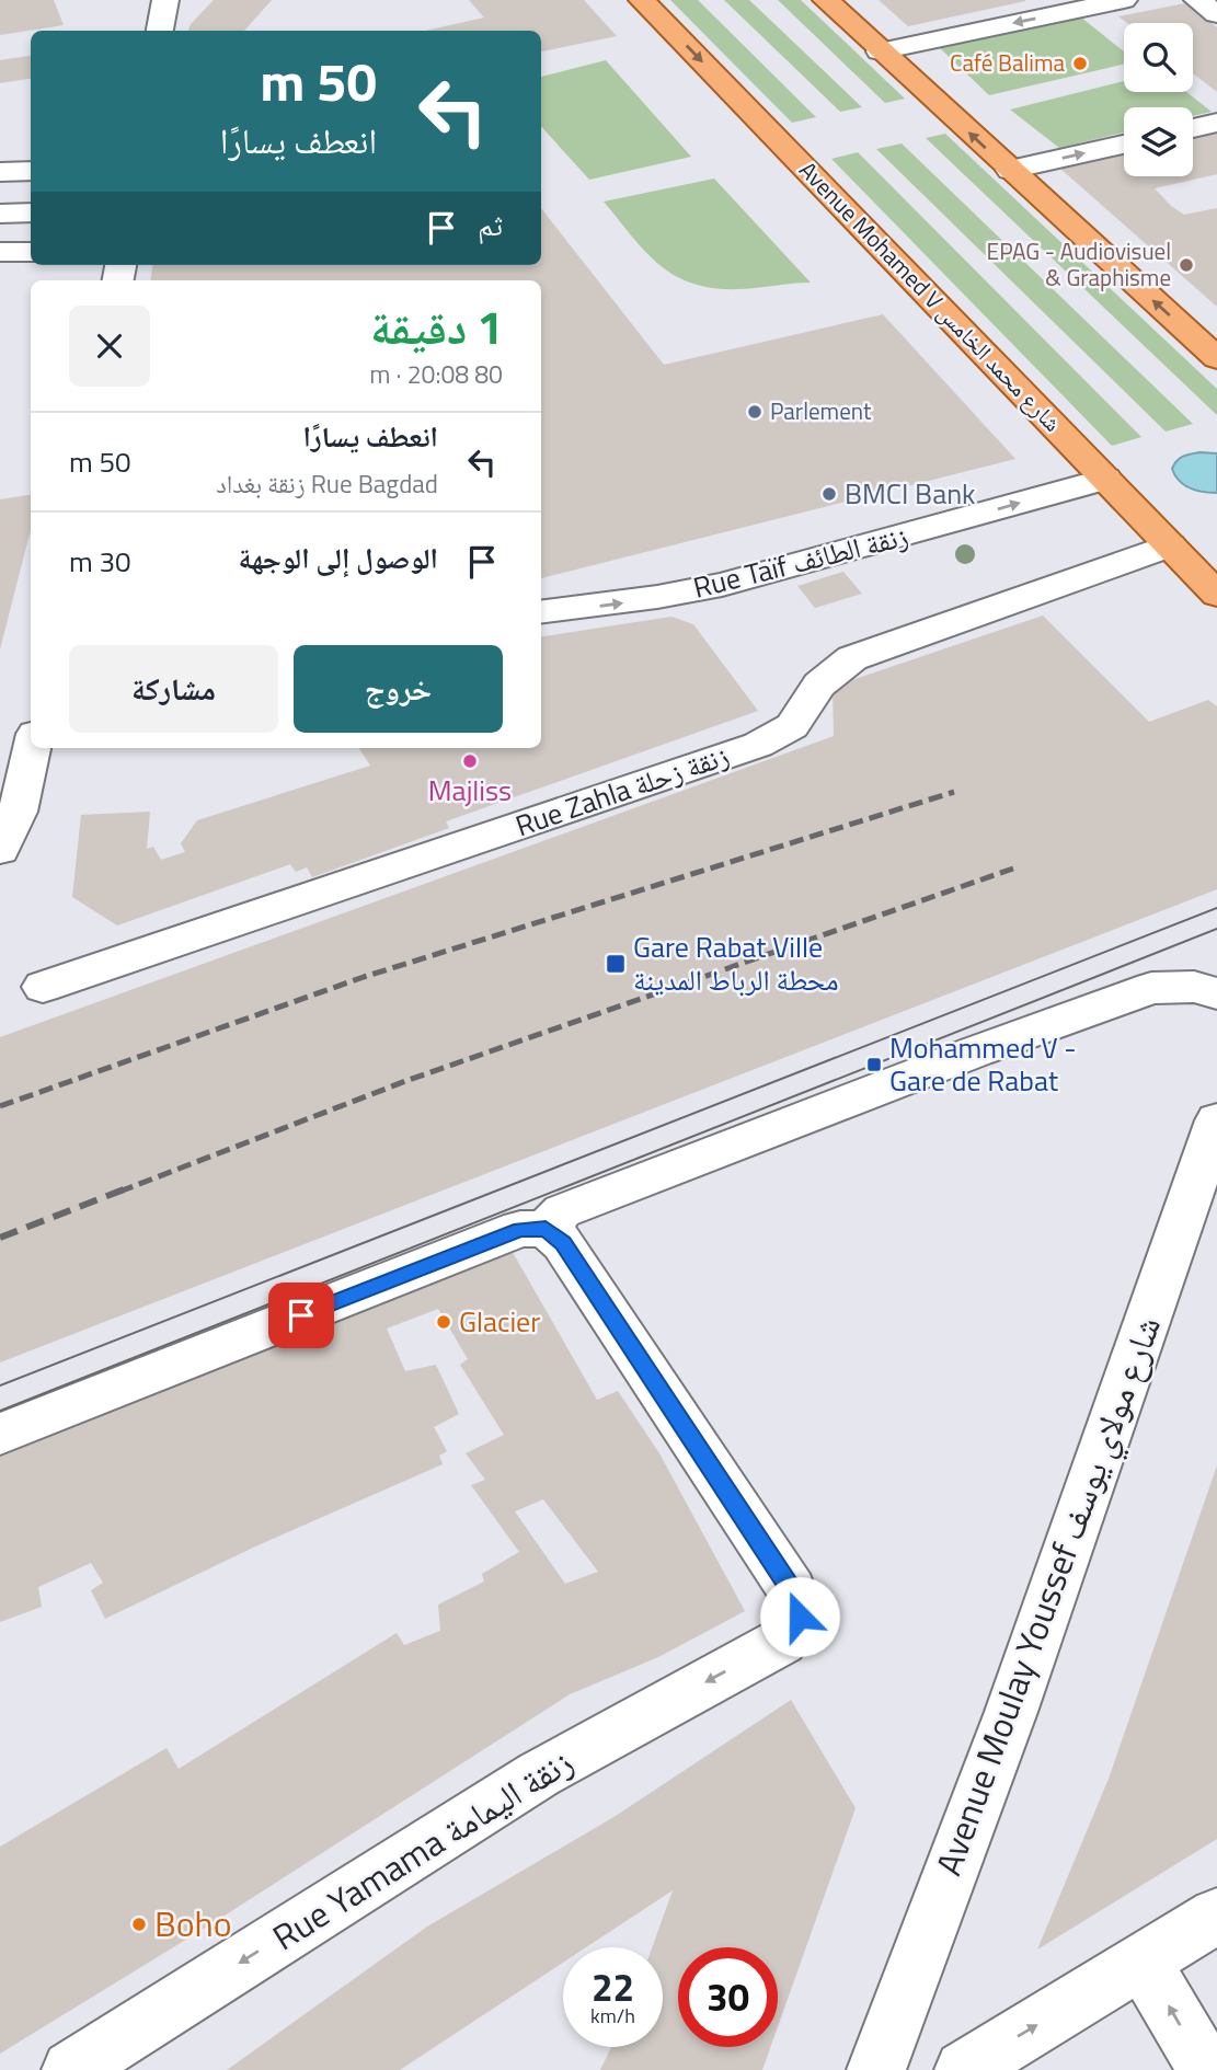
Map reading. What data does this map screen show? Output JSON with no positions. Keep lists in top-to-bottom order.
{
  "streets": {
    "main road": ["Avenue Mohamed V شارع محمد الخامس"],
    "street": [
      "Rue Taïf زنقة الطائف",
      "Rue Zahla زنقة زحلة",
      "Avenue Moulay Youssef شارع مولاي يوسف",
      "Rue Yamama زنقة اليمامة"
    ]
  },
  "crossings": [
    ["Avenue Mohamed V شارع محمد الخامس", "Rue Taïf زنقة الطائف"],
    ["Avenue Mohamed V شارع محمد الخامس", "Rue Zahla زنقة زحلة"]
  ],
  "one_way": ["Rue Taïf زنقة الطائف"],
  "places": {
    "other": [
      "Café Balima",
      "EPAG - Audiovisuel & Graphisme",
      "Parlement",
      "BMCI Bank",
      "Majliss",
      "Glacier",
      "Boho"
    ],
    "transit": ["Gare Rabat Ville محطة الرباط المدينة", "Mohammed V - Gare de Rabat"]
  },
  "page": {
    "turn": ["50 m", "انعطف يسارًا"],
    "then": "ثم",
    "heading": ["1 دقيقة", "80 m · 20:08"],
    "list": [
      {
        "name": "انعطف يسارًا",
        "note": "Rue Bagdad زنقة بغداد",
        "value": "50 m"
      },
      {
        "name": "الوصول إلى الوجهة",
        "value": "30 m"
      }
    ],
    "buttons": ["خروج", "مشاركة"],
    "speed": "22 km/h",
    "limit": "30"
  }
}
